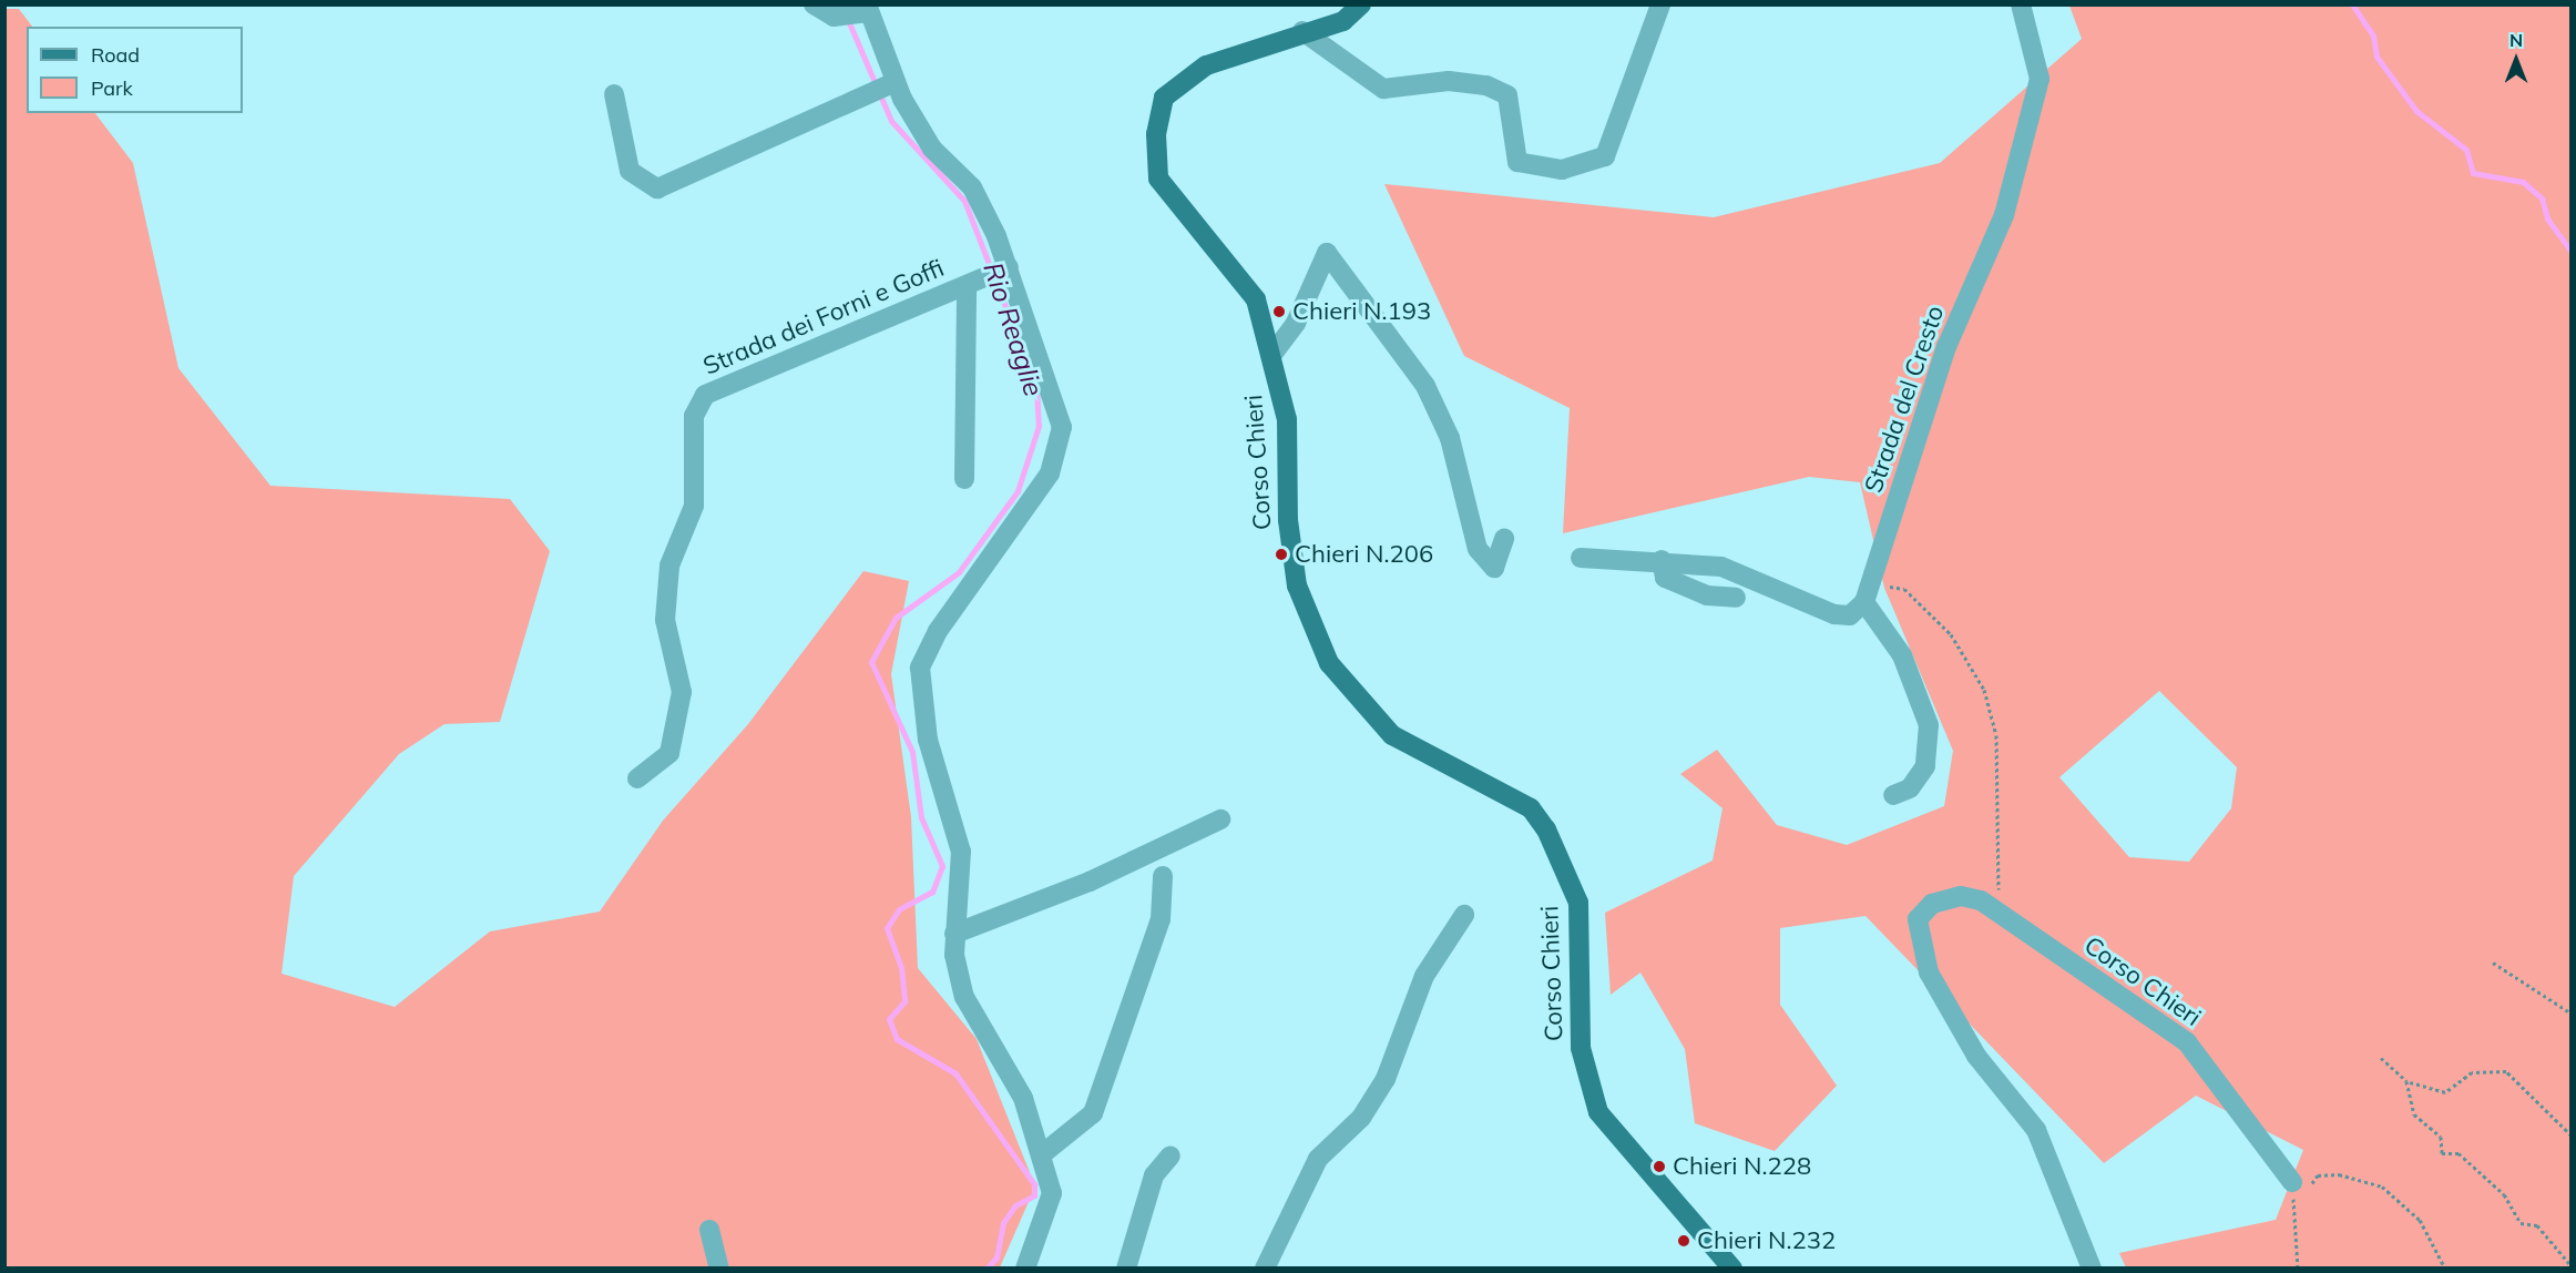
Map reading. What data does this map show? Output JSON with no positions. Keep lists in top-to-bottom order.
{
  "streets": {
    "main road": ["Corso Chieri"],
    "street": ["Strada dei Forni e Goffi", "Strada del Cresto"]
  },
  "water": ["Rio Reaglie"],
  "places": [
    "Chieri N.193",
    "Chieri N.206",
    "Chieri N.228",
    "Chieri N.232"
  ],
  "legend": ["Road", "Park"],
  "north": "top"
}
